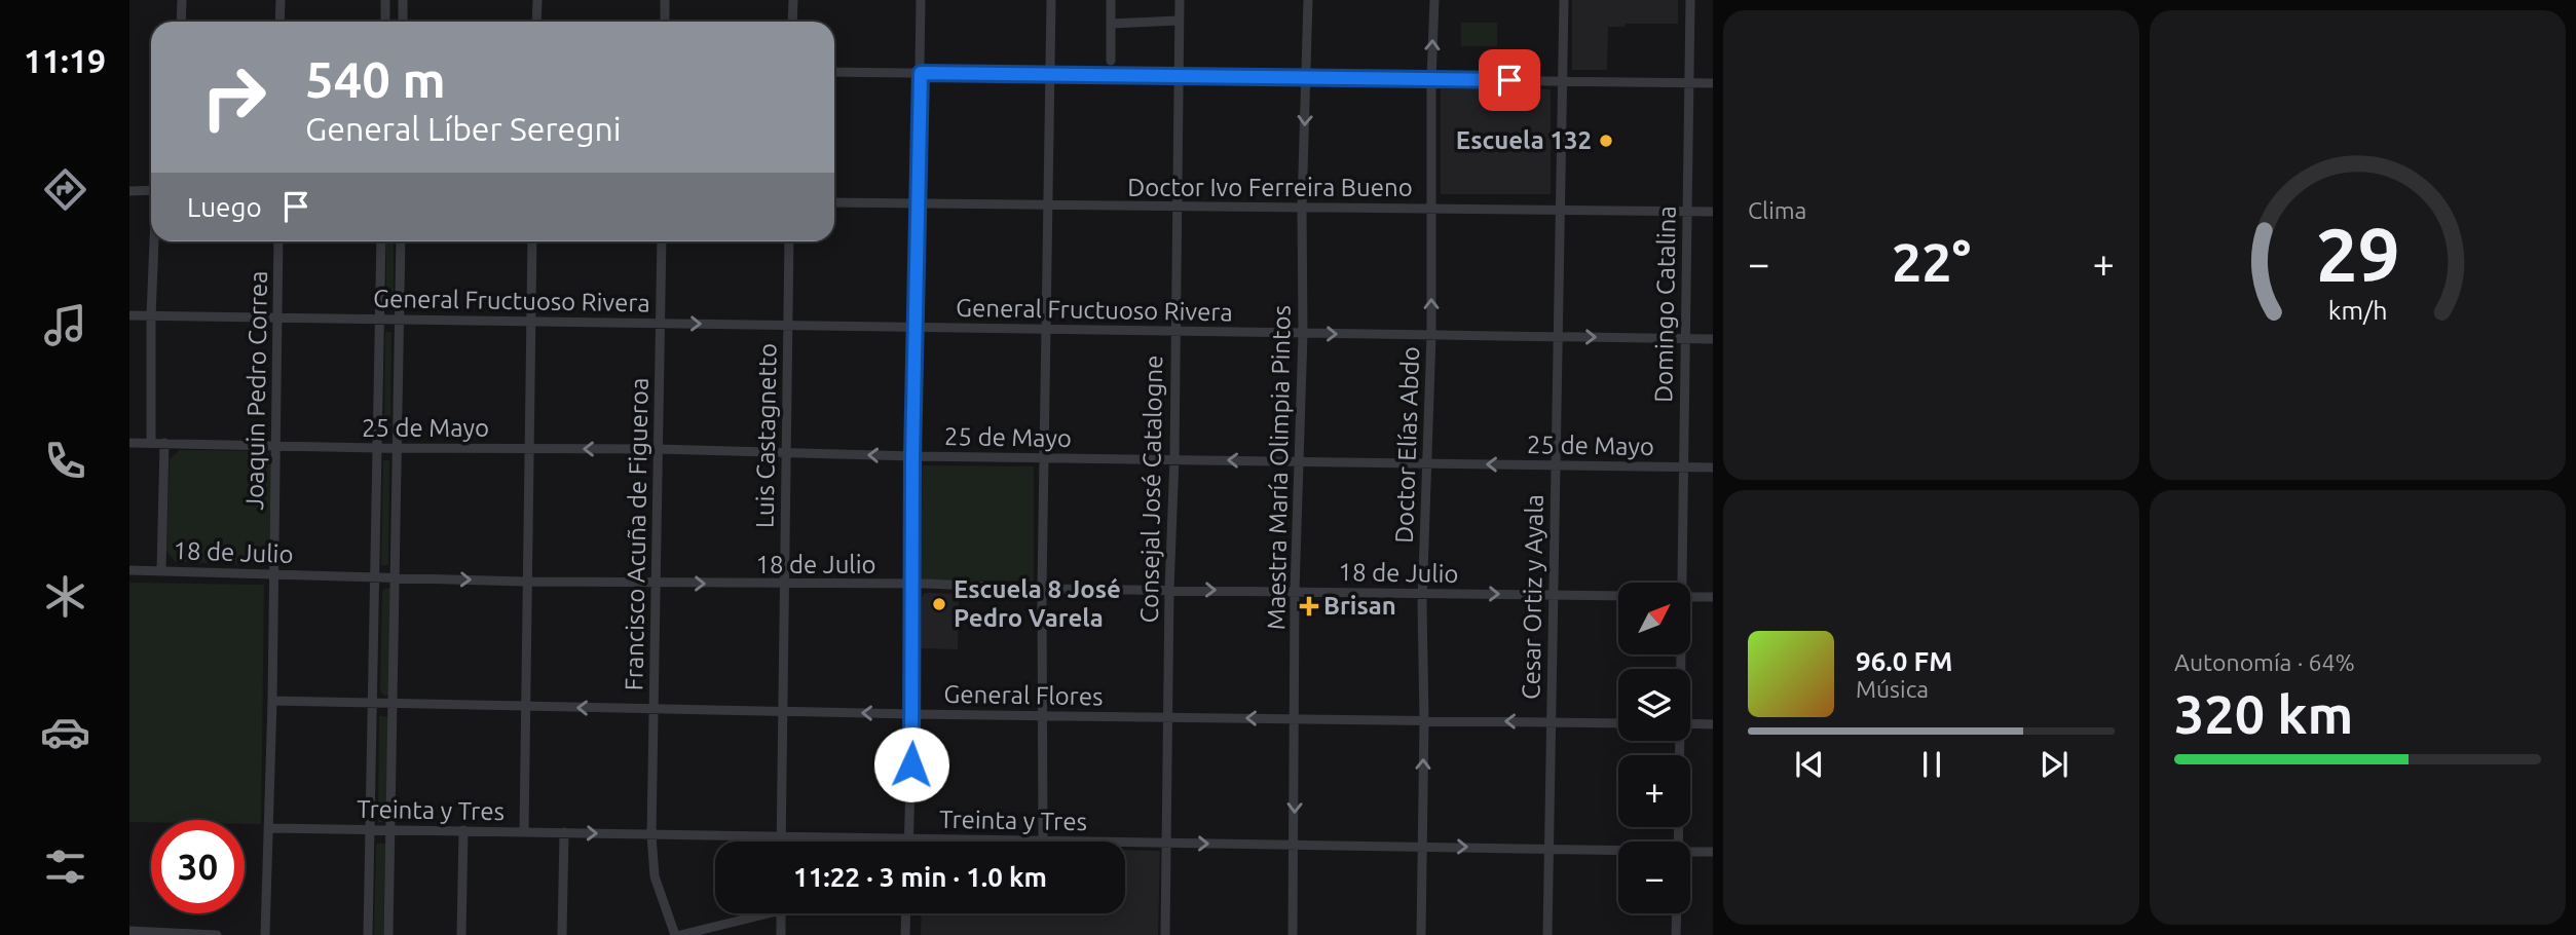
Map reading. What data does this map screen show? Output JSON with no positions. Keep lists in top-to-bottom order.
{
  "streets": {
    "street": [
      "Doctor Ivo Ferreira Bueno",
      "General Fructuoso Rivera",
      "Domingo Catalina",
      "Joaquin Pedro Correa",
      "25 de Mayo",
      "Luis Castagnetto",
      "Doctor Elías Abdo",
      "Maestra María Olimpia Pintos",
      "Consejal José Catalogne",
      "Francisco Acuña de Figueroa",
      "18 de Julio",
      "Cesar Ortiz y Ayala",
      "General Flores",
      "Treinta y Tres"
    ]
  },
  "crossings": [
    ["Doctor Ivo Ferreira Bueno", "Domingo Catalina"],
    ["Doctor Ivo Ferreira Bueno", "Doctor Elías Abdo"],
    ["Doctor Ivo Ferreira Bueno", "Maestra María Olimpia Pintos"],
    ["Doctor Ivo Ferreira Bueno", "Consejal José Catalogne"],
    ["Doctor Ivo Ferreira Bueno", "Cesar Ortiz y Ayala"],
    ["General Fructuoso Rivera", "Domingo Catalina"],
    ["General Fructuoso Rivera", "Joaquin Pedro Correa"],
    ["General Fructuoso Rivera", "Luis Castagnetto"],
    ["General Fructuoso Rivera", "Doctor Elías Abdo"],
    ["General Fructuoso Rivera", "Maestra María Olimpia Pintos"],
    ["General Fructuoso Rivera", "Consejal José Catalogne"],
    ["General Fructuoso Rivera", "Francisco Acuña de Figueroa"],
    ["General Fructuoso Rivera", "Cesar Ortiz y Ayala"],
    ["Domingo Catalina", "25 de Mayo"],
    ["Joaquin Pedro Correa", "25 de Mayo"],
    ["Joaquin Pedro Correa", "18 de Julio"],
    ["Joaquin Pedro Correa", "General Flores"],
    ["Joaquin Pedro Correa", "Treinta y Tres"],
    ["25 de Mayo", "Luis Castagnetto"],
    ["25 de Mayo", "Doctor Elías Abdo"],
    ["25 de Mayo", "Maestra María Olimpia Pintos"],
    ["25 de Mayo", "Consejal José Catalogne"],
    ["25 de Mayo", "Francisco Acuña de Figueroa"],
    ["25 de Mayo", "Cesar Ortiz y Ayala"],
    ["Luis Castagnetto", "18 de Julio"],
    ["Luis Castagnetto", "General Flores"],
    ["Luis Castagnetto", "Treinta y Tres"],
    ["Doctor Elías Abdo", "18 de Julio"],
    ["Doctor Elías Abdo", "General Flores"],
    ["Doctor Elías Abdo", "Treinta y Tres"],
    ["Maestra María Olimpia Pintos", "18 de Julio"],
    ["Maestra María Olimpia Pintos", "General Flores"],
    ["Maestra María Olimpia Pintos", "Treinta y Tres"],
    ["Consejal José Catalogne", "18 de Julio"],
    ["Consejal José Catalogne", "General Flores"],
    ["Consejal José Catalogne", "Treinta y Tres"],
    ["Francisco Acuña de Figueroa", "18 de Julio"],
    ["Francisco Acuña de Figueroa", "General Flores"],
    ["Francisco Acuña de Figueroa", "Treinta y Tres"],
    ["18 de Julio", "Cesar Ortiz y Ayala"],
    ["Cesar Ortiz y Ayala", "General Flores"],
    ["Cesar Ortiz y Ayala", "Treinta y Tres"]
  ],
  "one_way": ["Doctor Elías Abdo", "General Flores"],
  "places": {
    "other": ["Escuela 132", "Escuela 8 José Pedro Varela"],
    "health": ["Brisan"]
  },
  "north": "top right",
  "page": {
    "tabs": "11:19",
    "tile": [
      "Clima",
      ["Autonomía · 64%", "320 km"]
    ],
    "turn": ["540 m", "General Líber Seregni"],
    "then": "Luego",
    "heat": ["−", "22°", "+"],
    "map_buttons": ["+", "−"],
    "song": ["96.0 FM", "Música"],
    "limit": "30",
    "trip": "11:22 · 3 min · 1.0 km",
    "gauge": ["29", "km/h"]
  }
}
